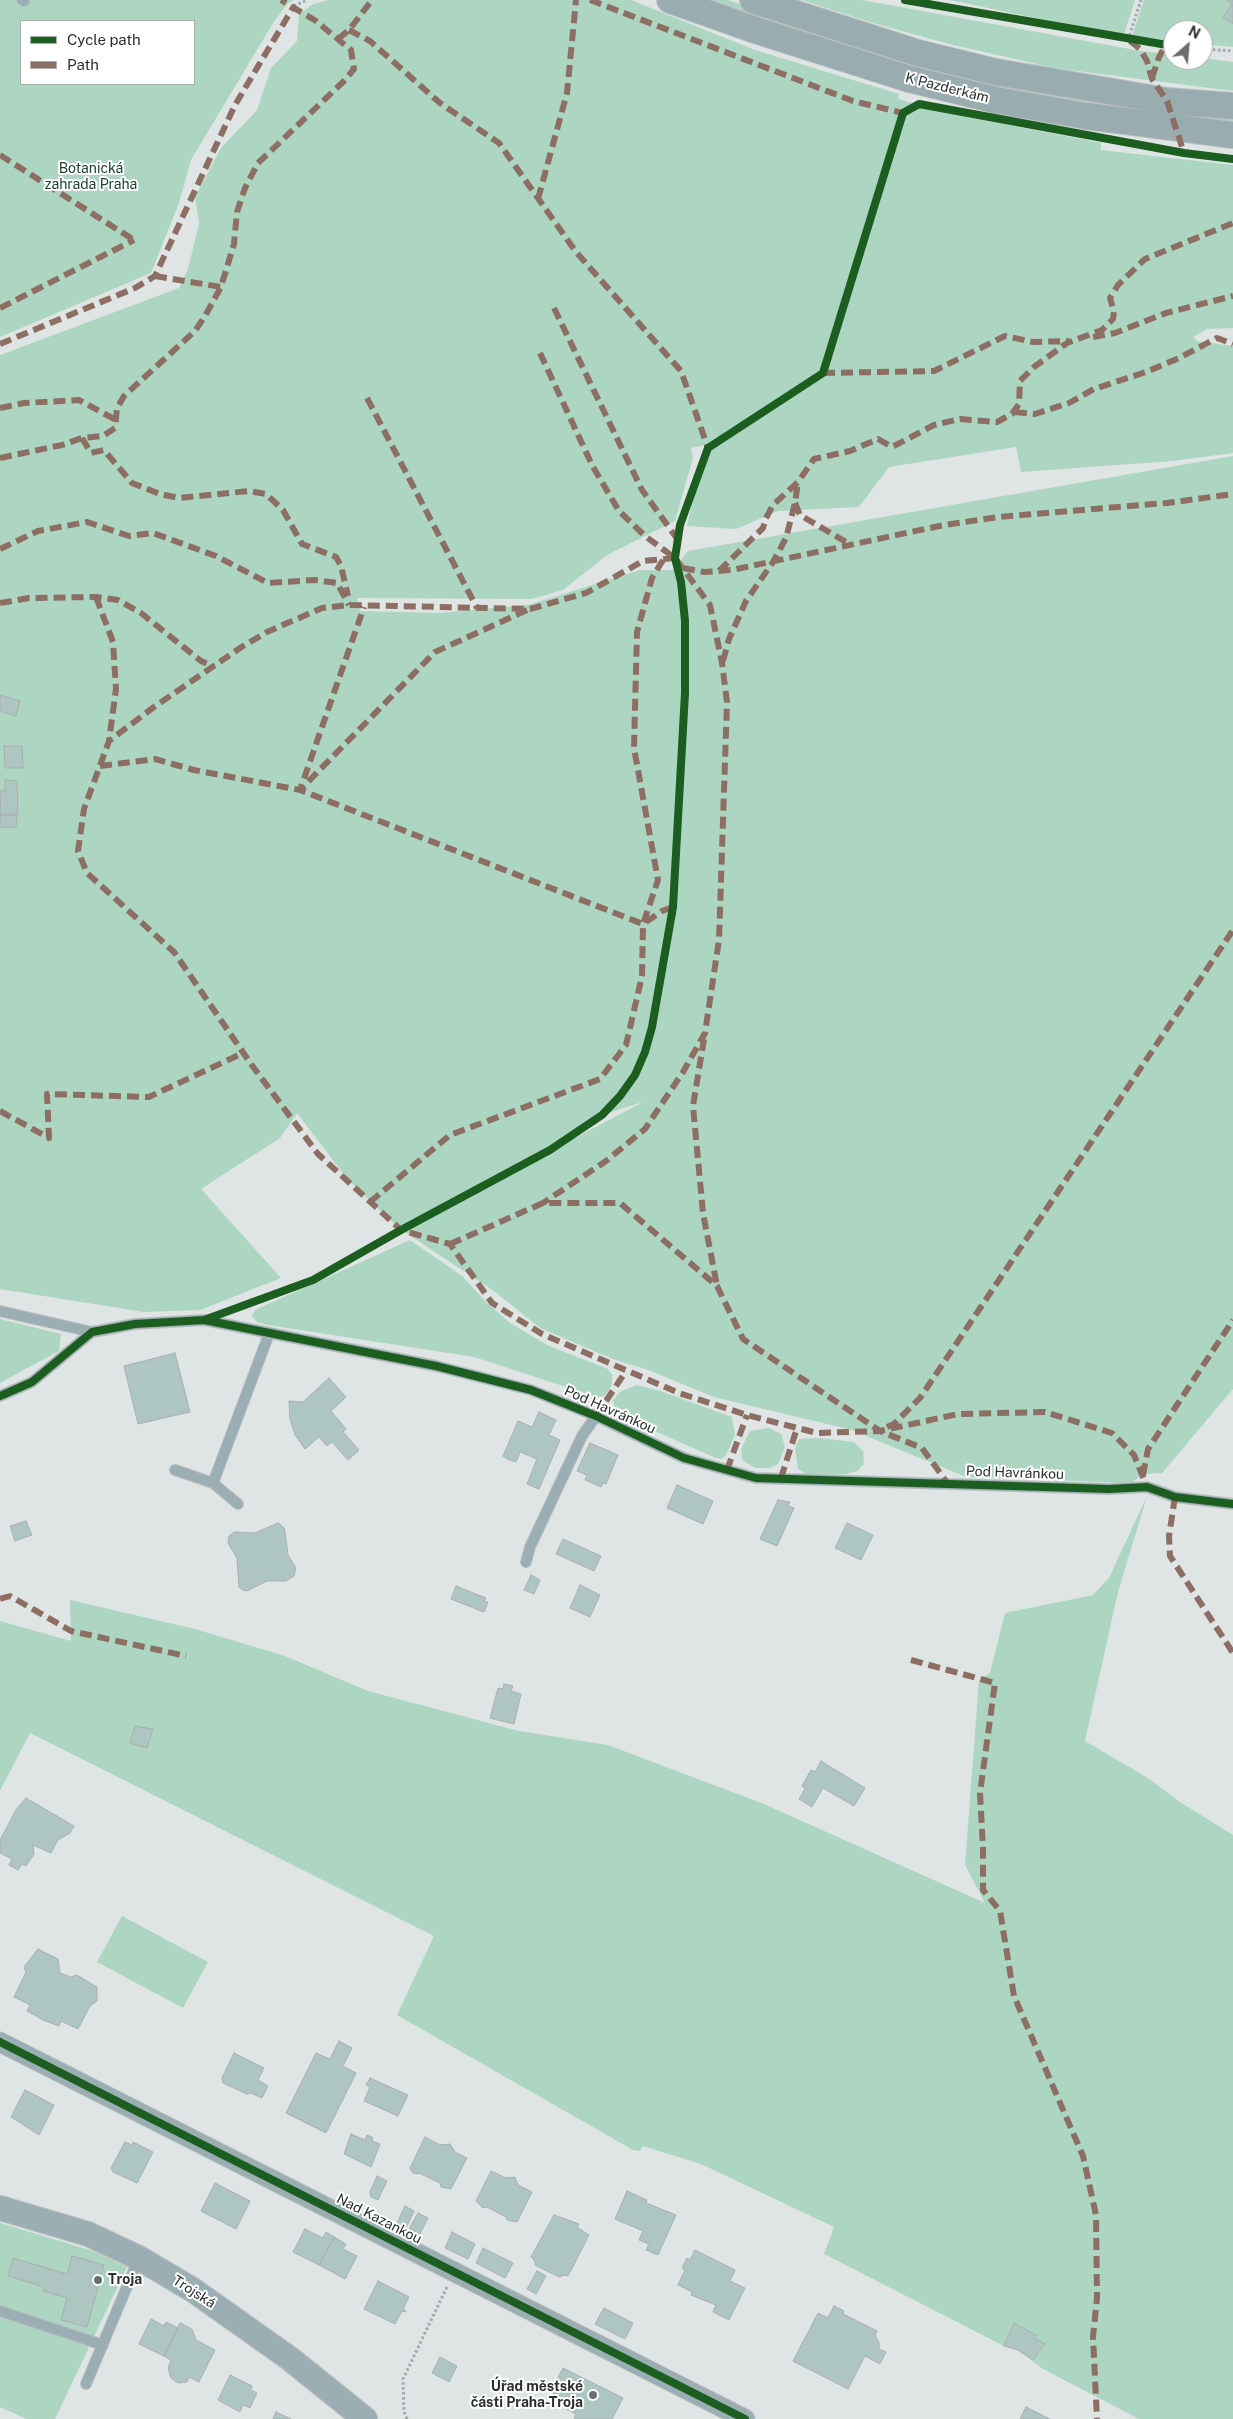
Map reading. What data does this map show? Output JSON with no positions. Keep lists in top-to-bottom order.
{
  "streets": {
    "main road": ["K Pazderkám"],
    "street": ["Nad Kazankou", "Trojská"],
    "lane": ["Pod Havránkou"]
  },
  "parks": ["Botanická zahrada Praha"],
  "places": ["Troja", "Úřad městské části Praha-Troja"],
  "legend": ["Cycle path", "Path"],
  "north": "top right"
}
